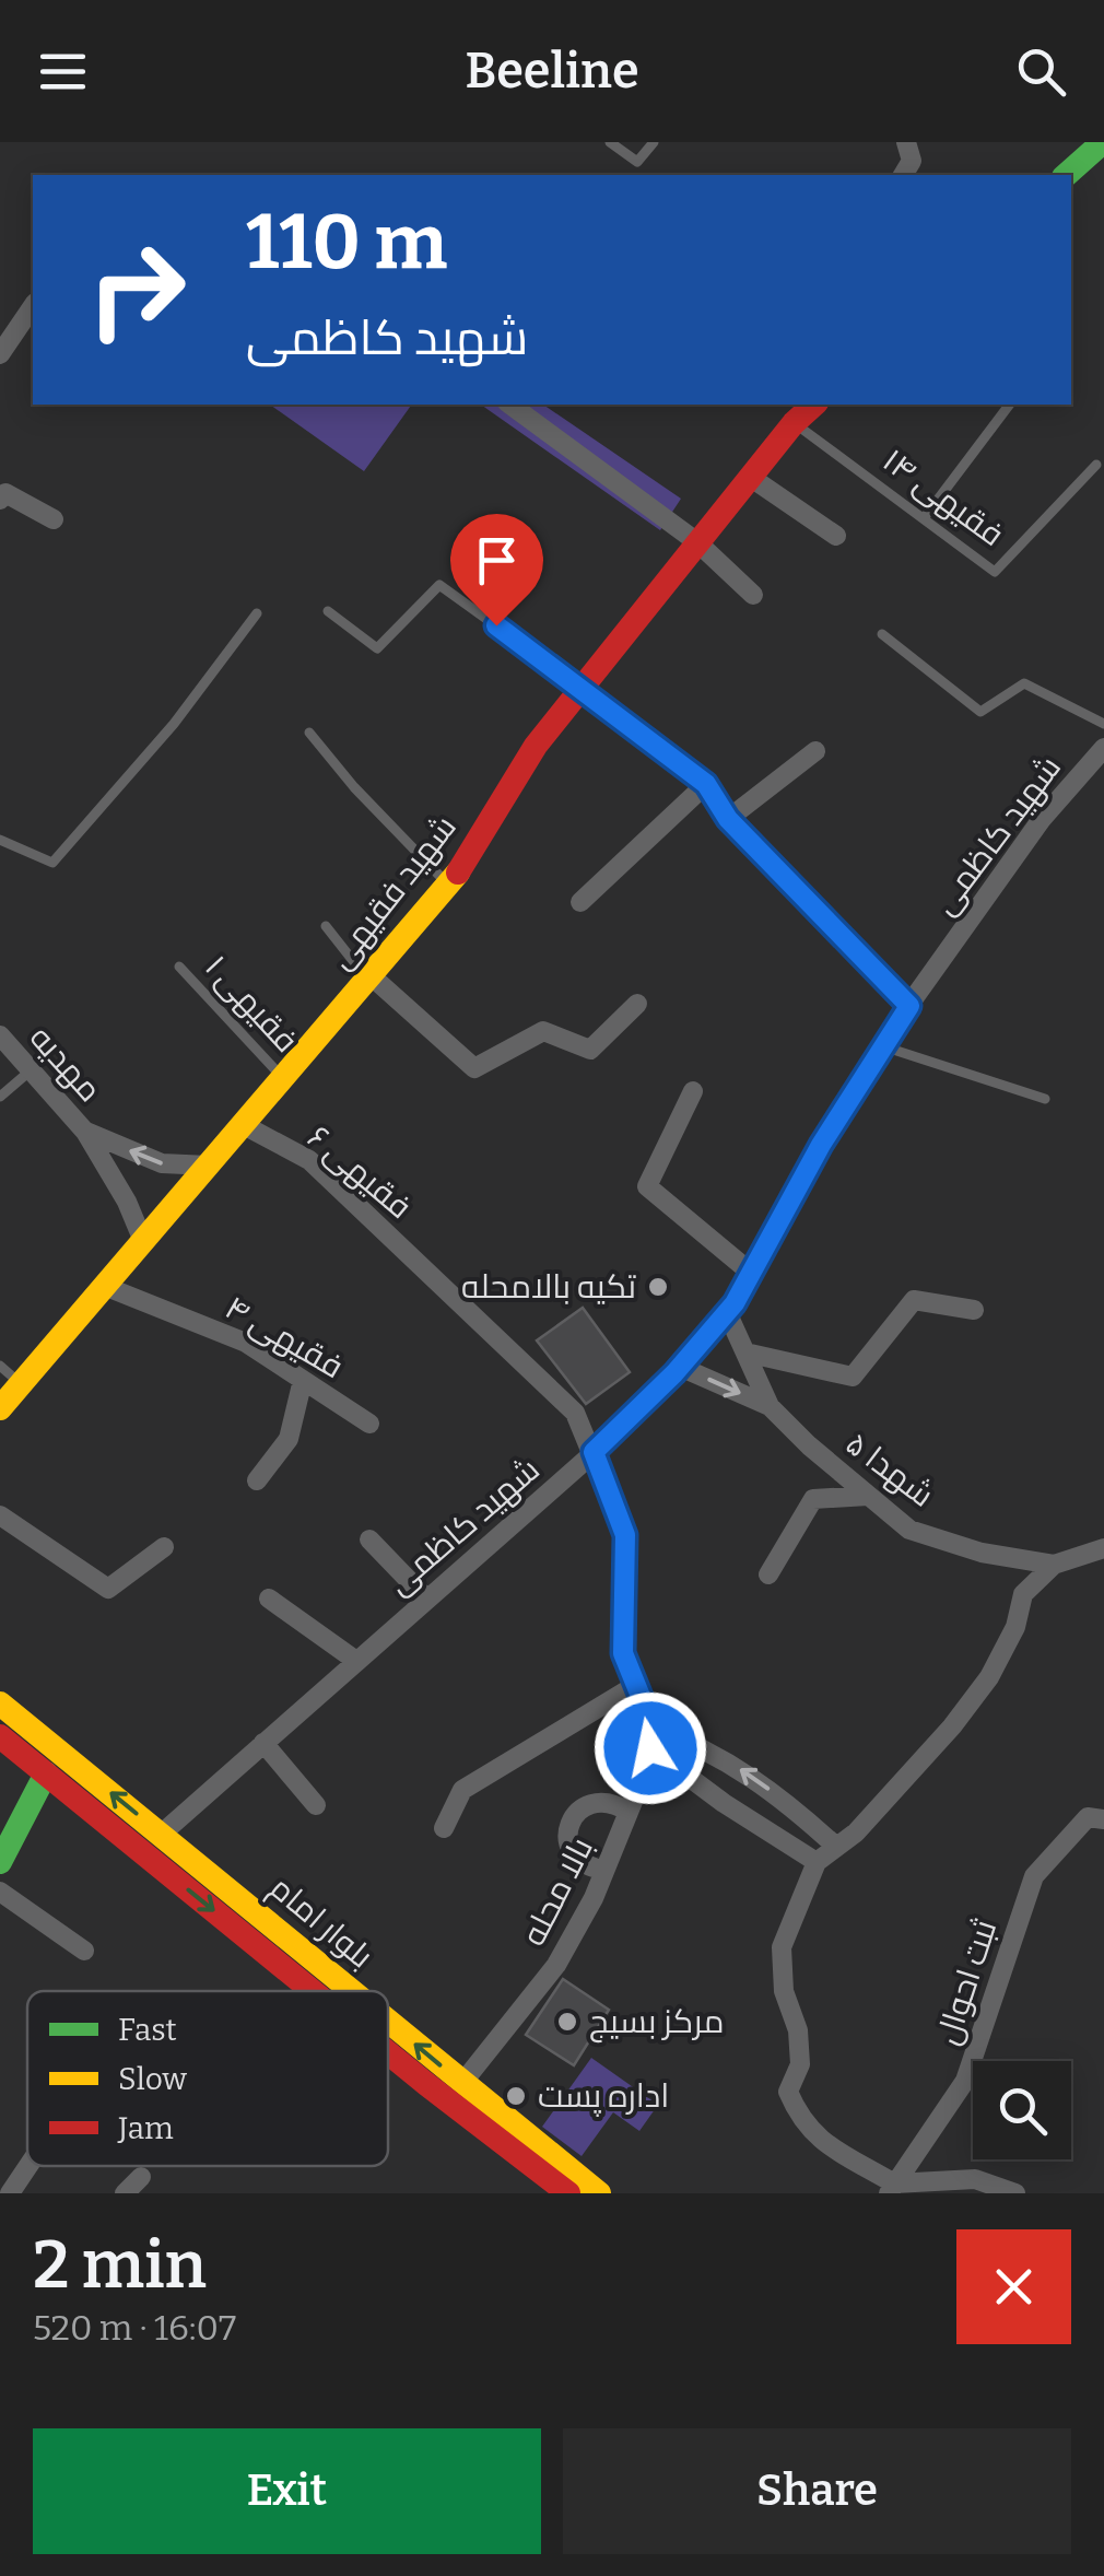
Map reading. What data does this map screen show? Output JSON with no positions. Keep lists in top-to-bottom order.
{
  "streets": {
    "main road": ["شهید فقیهی", "بلوار امام"],
    "street": [
      "شهید کاظمی",
      "مهدیه",
      "فقیهی ۶",
      "فقیهی ۴",
      "شهدا ۵",
      "بالا محله",
      "ثبت احوال"
    ],
    "lane": ["فقیهی ۱۴", "فقیهی ۱"]
  },
  "crossings": [
    ["فقیهی ۱۴", "شهید فقیهی"],
    ["شهید کاظمی", "فقیهی ۶"],
    ["شهید کاظمی", "شهدا ۵"],
    ["شهید کاظمی", "بلوار امام"],
    ["شهید فقیهی", "فقیهی ۱"],
    ["شهید فقیهی", "فقیهی ۶"],
    ["شهید فقیهی", "فقیهی ۴"],
    ["بالا محله", "بلوار امام"]
  ],
  "places": ["تکیه بالامحله", "مرکز بسیج", "اداره پست"],
  "legend": ["Fast", "Slow", "Jam"],
  "page": {
    "header": "Beeline",
    "turn": ["110 m", "شهید کاظمی"],
    "heading": ["2 min", "520 m · 16:07"],
    "buttons": ["Exit", "Share"]
  }
}
